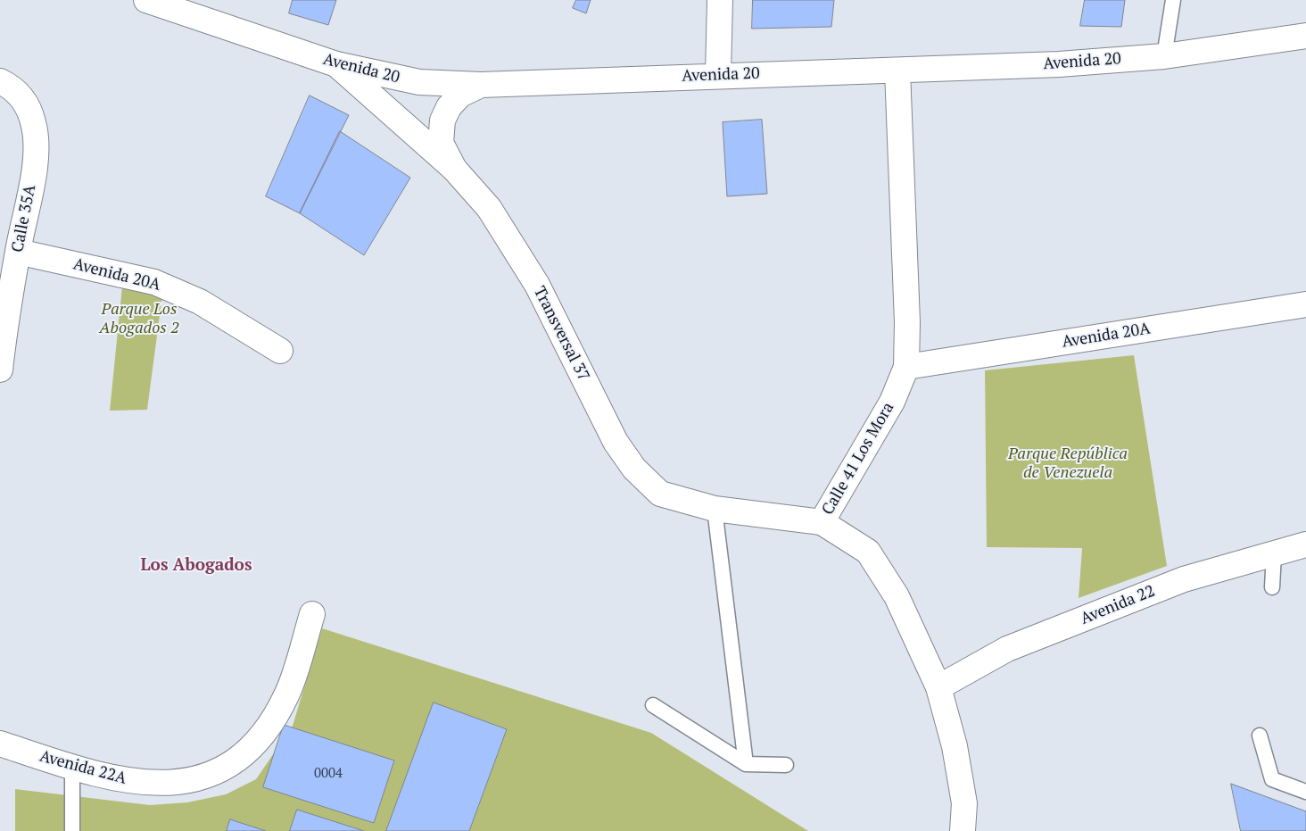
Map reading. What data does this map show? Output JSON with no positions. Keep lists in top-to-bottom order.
{
  "streets": {
    "street": [
      "Avenida 20",
      "Calle 35A",
      "Avenida 20A",
      "Transversal 37",
      "Calle 41 Los Mora",
      "Avenida 22",
      "Avenida 22A"
    ]
  },
  "crossings": [
    ["Avenida 20", "Transversal 37"],
    ["Avenida 20", "Calle 41 Los Mora"],
    ["Calle 35A", "Avenida 20A"],
    ["Avenida 20A", "Calle 41 Los Mora"],
    ["Transversal 37", "Calle 41 Los Mora"],
    ["Calle 41 Los Mora", "Avenida 22"]
  ],
  "districts": ["Los Abogados"],
  "parks": ["Parque Los Abogados 2", "Parque República de Venezuela"],
  "house_numbers": ["0004"]
}
